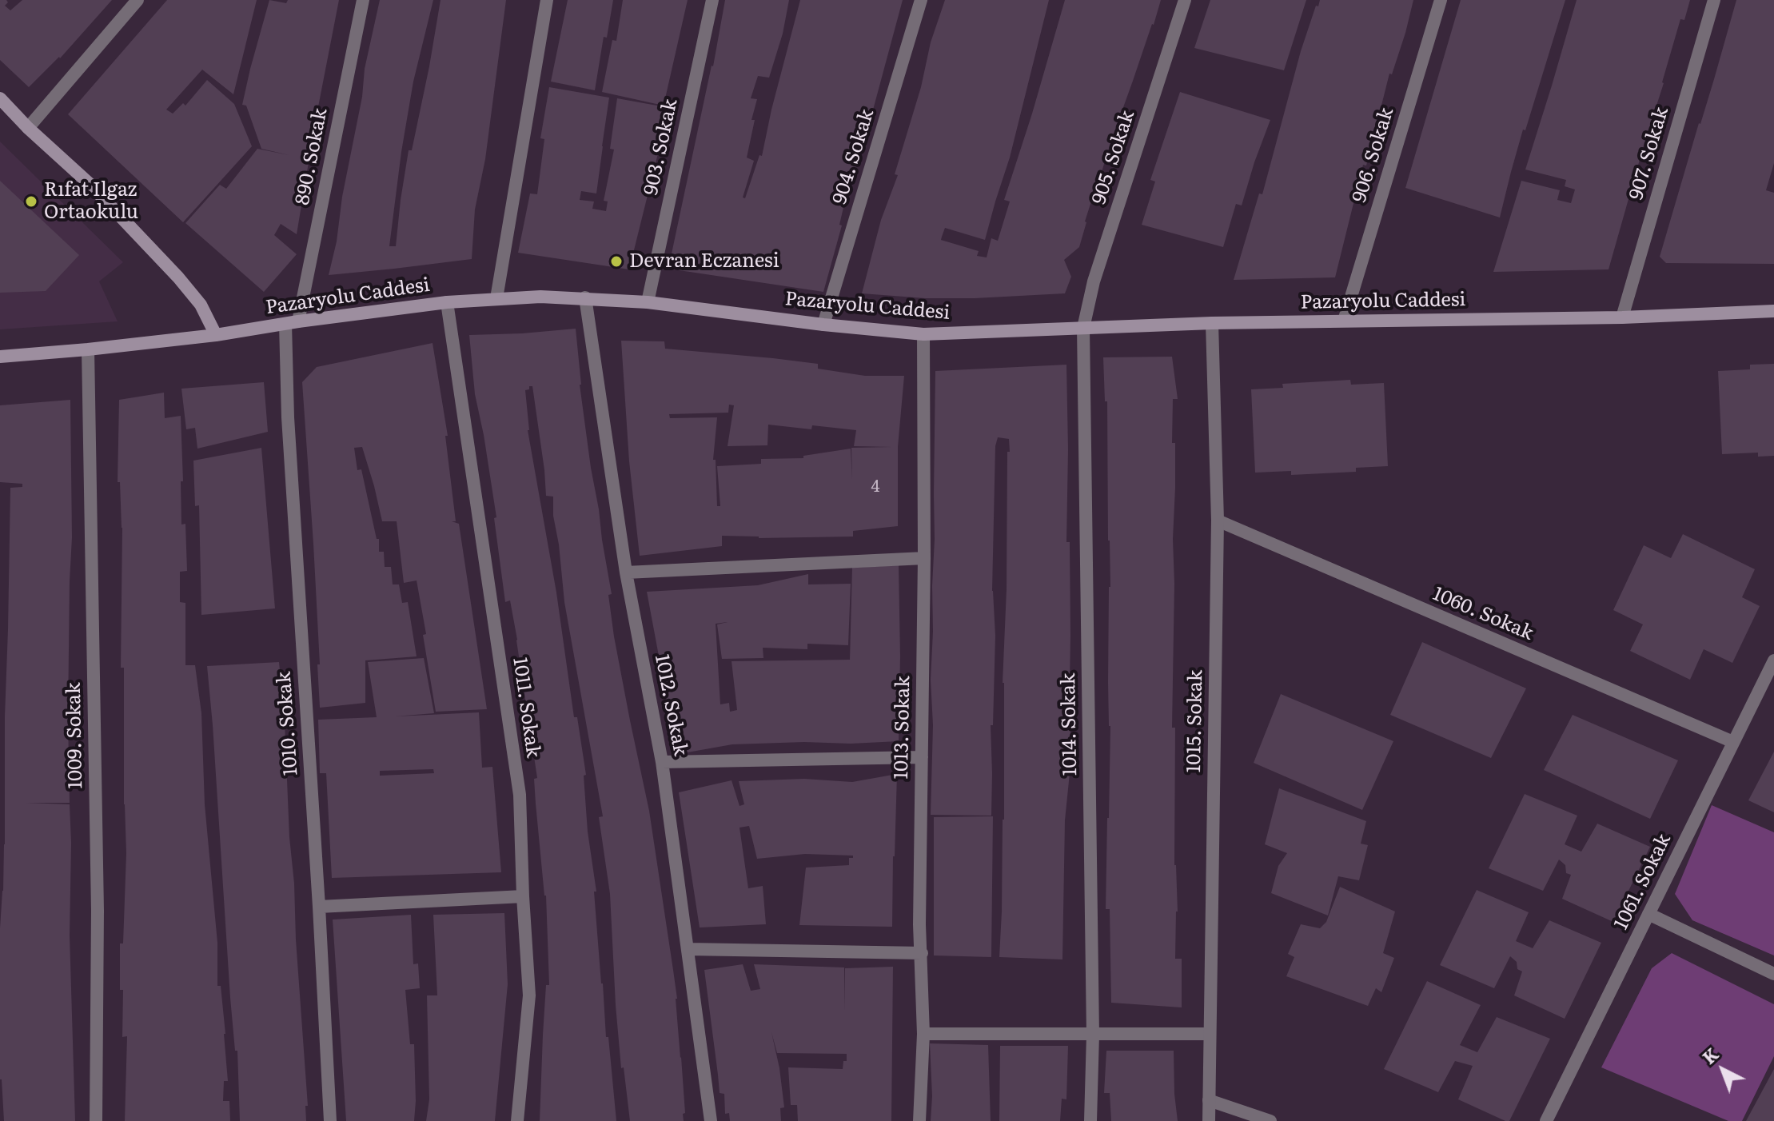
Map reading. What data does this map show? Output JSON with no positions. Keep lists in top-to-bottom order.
{
  "streets": {
    "main road": ["Pazaryolu Caddesi"],
    "street": [
      "903. Sokak",
      "907. Sokak",
      "906. Sokak",
      "890. Sokak",
      "904. Sokak",
      "905. Sokak",
      "1060. Sokak",
      "1012. Sokak",
      "1011. Sokak",
      "1015. Sokak",
      "1010. Sokak",
      "1014. Sokak",
      "1013. Sokak",
      "1009. Sokak",
      "1061. Sokak"
    ]
  },
  "crossings": [
    ["903. Sokak", "Pazaryolu Caddesi"],
    ["907. Sokak", "Pazaryolu Caddesi"],
    ["906. Sokak", "Pazaryolu Caddesi"],
    ["890. Sokak", "Pazaryolu Caddesi"],
    ["890. Sokak", "1010. Sokak"],
    ["904. Sokak", "Pazaryolu Caddesi"],
    ["905. Sokak", "Pazaryolu Caddesi"],
    ["905. Sokak", "1014. Sokak"],
    ["Pazaryolu Caddesi", "1012. Sokak"],
    ["Pazaryolu Caddesi", "1011. Sokak"],
    ["Pazaryolu Caddesi", "1015. Sokak"],
    ["Pazaryolu Caddesi", "1010. Sokak"],
    ["Pazaryolu Caddesi", "1014. Sokak"],
    ["Pazaryolu Caddesi", "1013. Sokak"],
    ["Pazaryolu Caddesi", "1009. Sokak"],
    ["1060. Sokak", "1015. Sokak"],
    ["1060. Sokak", "1061. Sokak"]
  ],
  "places": ["Rıfat Ilgaz Ortaokulu", "Devran Eczanesi"],
  "house_numbers": ["4"],
  "north": "top left"
}
